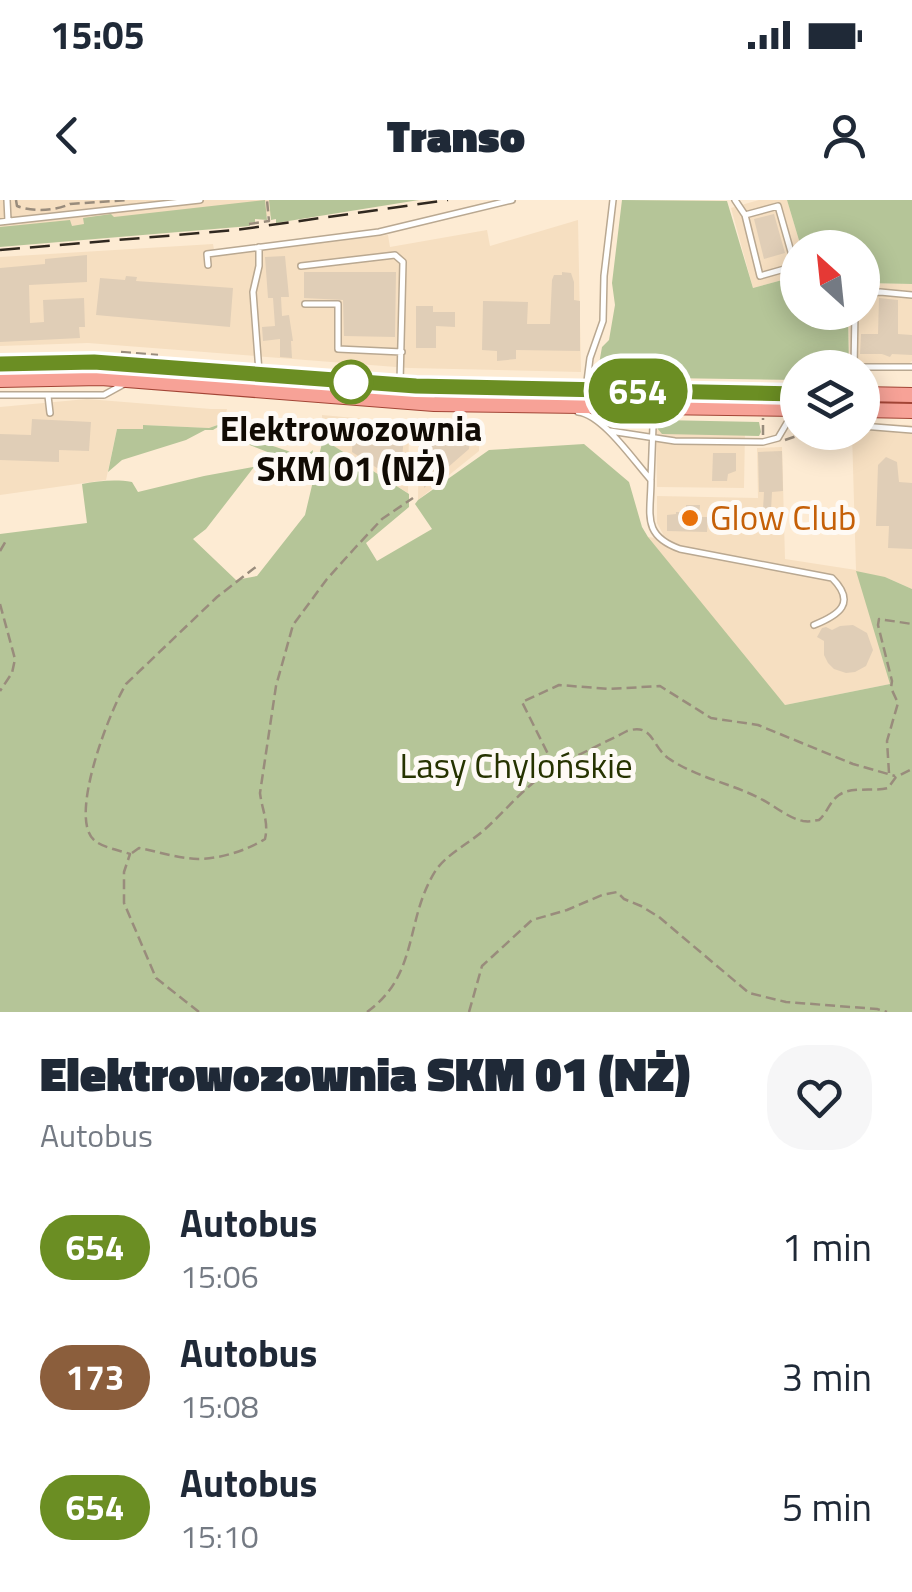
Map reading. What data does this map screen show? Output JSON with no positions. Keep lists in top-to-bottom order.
{
  "parks": ["Lasy Chylońskie"],
  "places": ["Elektrowozownia SKM 01 (NŻ)", "Glow Club"],
  "lines": ["bus line 654"],
  "north": "top left",
  "page": {
    "status": "15:05",
    "header": "Transo",
    "on_map": "654",
    "heading": ["Elektrowozownia SKM 01 (NŻ)", "Autobus"],
    "list": [
      {
        "mark": "654",
        "name": "Autobus",
        "note": "15:06",
        "value": "1 min"
      },
      {
        "mark": "173",
        "name": "Autobus",
        "note": "15:08",
        "value": "3 min"
      },
      {
        "mark": "654",
        "name": "Autobus",
        "note": "15:10",
        "value": "5 min"
      }
    ]
  }
}
